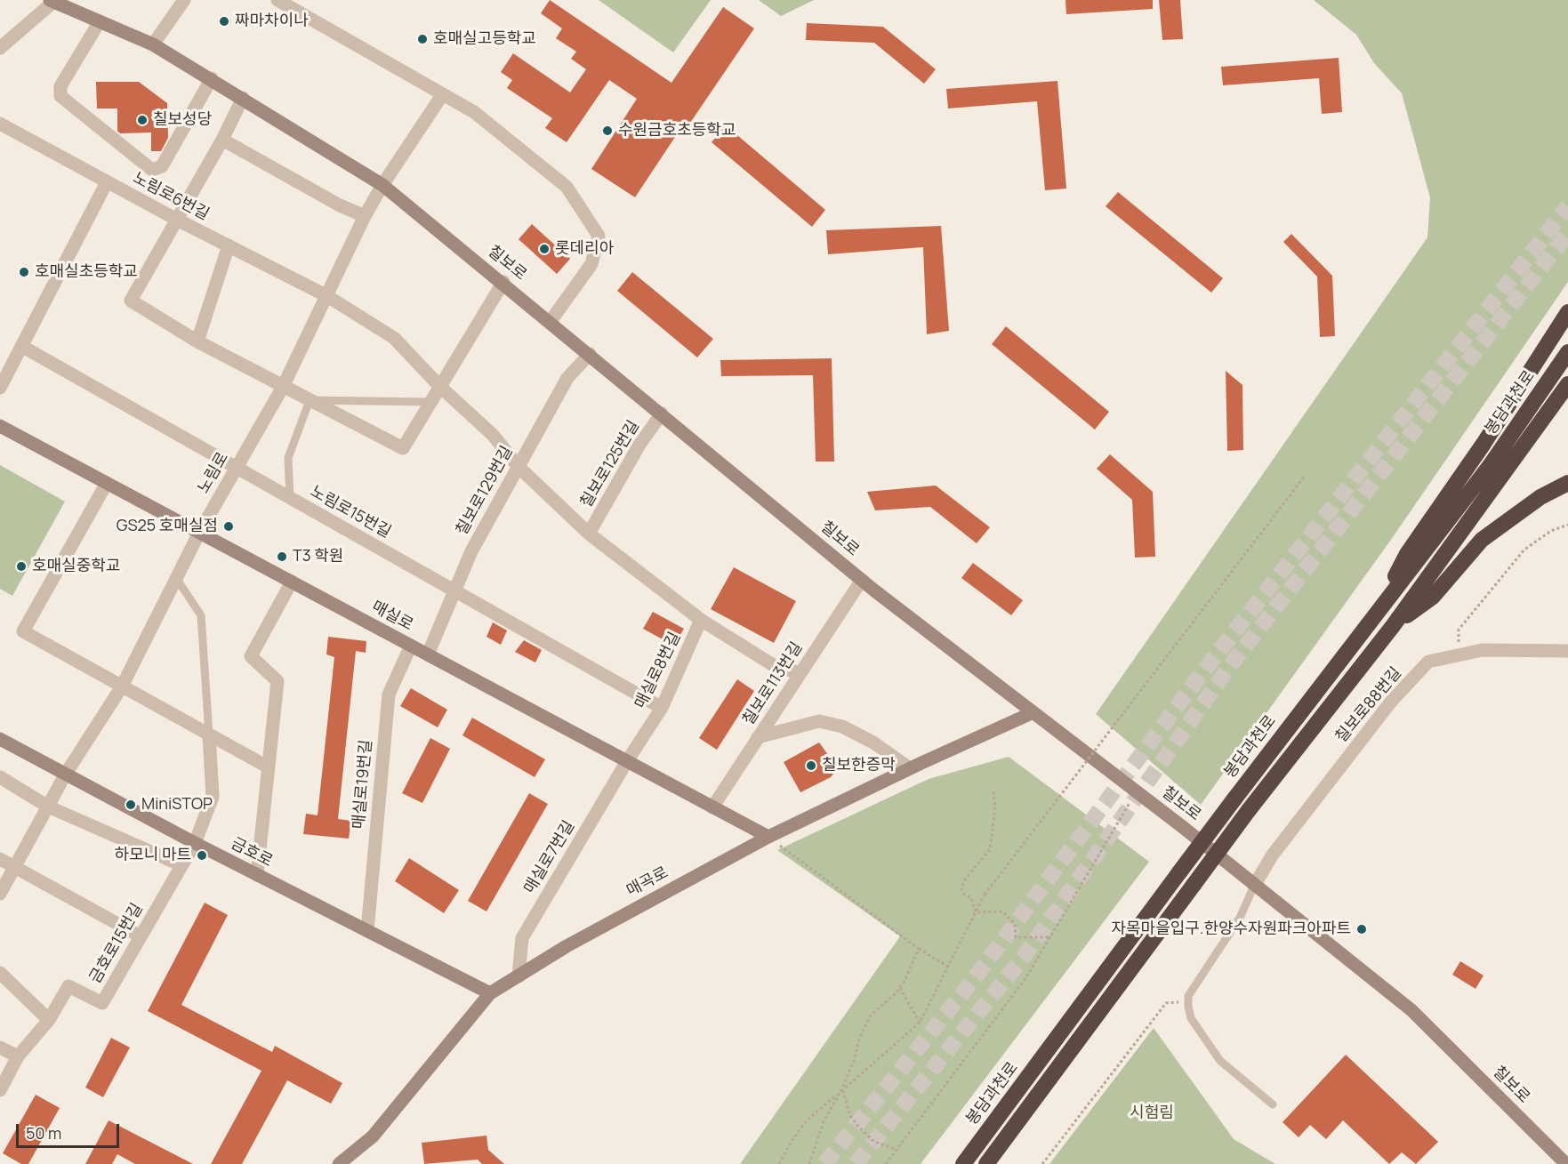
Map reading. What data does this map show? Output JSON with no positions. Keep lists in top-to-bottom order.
{
  "streets": {
    "highway": ["봉담과천로"],
    "street": [
      "노림로6번길",
      "칠보로",
      "칠보로125번길",
      "노림로",
      "칠보로129번길",
      "노림로15번길",
      "매실로",
      "매실로8번길",
      "칠보로113번길",
      "칠보로88번길",
      "매실로19번길",
      "금호로",
      "매실로7번길",
      "매곡로",
      "금호로15번길"
    ]
  },
  "crossings": [
    ["노림로6번길", "칠보로125번길"],
    ["노림로6번길", "노림로"],
    ["노림로6번길", "칠보로129번길"],
    ["노림로6번길", "매실로8번길"],
    ["노림로6번길", "칠보로113번길"],
    ["칠보로", "칠보로125번길"],
    ["칠보로", "노림로"],
    ["칠보로", "칠보로129번길"],
    ["칠보로", "칠보로113번길"],
    ["칠보로", "칠보로88번길"],
    ["칠보로", "매곡로"],
    ["노림로", "노림로15번길"],
    ["노림로", "매실로"],
    ["노림로", "금호로"],
    ["칠보로129번길", "노림로15번길"],
    ["칠보로129번길", "매실로"],
    ["노림로15번길", "매실로8번길"],
    ["매실로", "매실로8번길"],
    ["매실로", "칠보로113번길"],
    ["매실로", "매실로19번길"],
    ["매실로", "매실로7번길"],
    ["매실로", "매곡로"],
    ["매실로8번길", "매실로7번길"],
    ["매실로19번길", "금호로"],
    ["금호로", "매곡로"],
    ["금호로", "금호로15번길"],
    ["매실로7번길", "매곡로"]
  ],
  "parks": ["시험림"],
  "places": [
    "짜마차이나",
    "호매실고등학교",
    "칠보성당",
    "수원금호초등학교",
    "롯데리아",
    "호매실초등학교",
    "GS25 호매실점",
    "T3 학원",
    "호매실중학교",
    "칠보한증막",
    "MiniSTOP",
    "하모니 마트",
    "자목마을입구.한양수자원파크아파트"
  ],
  "scale_bar": "50 m"
}
